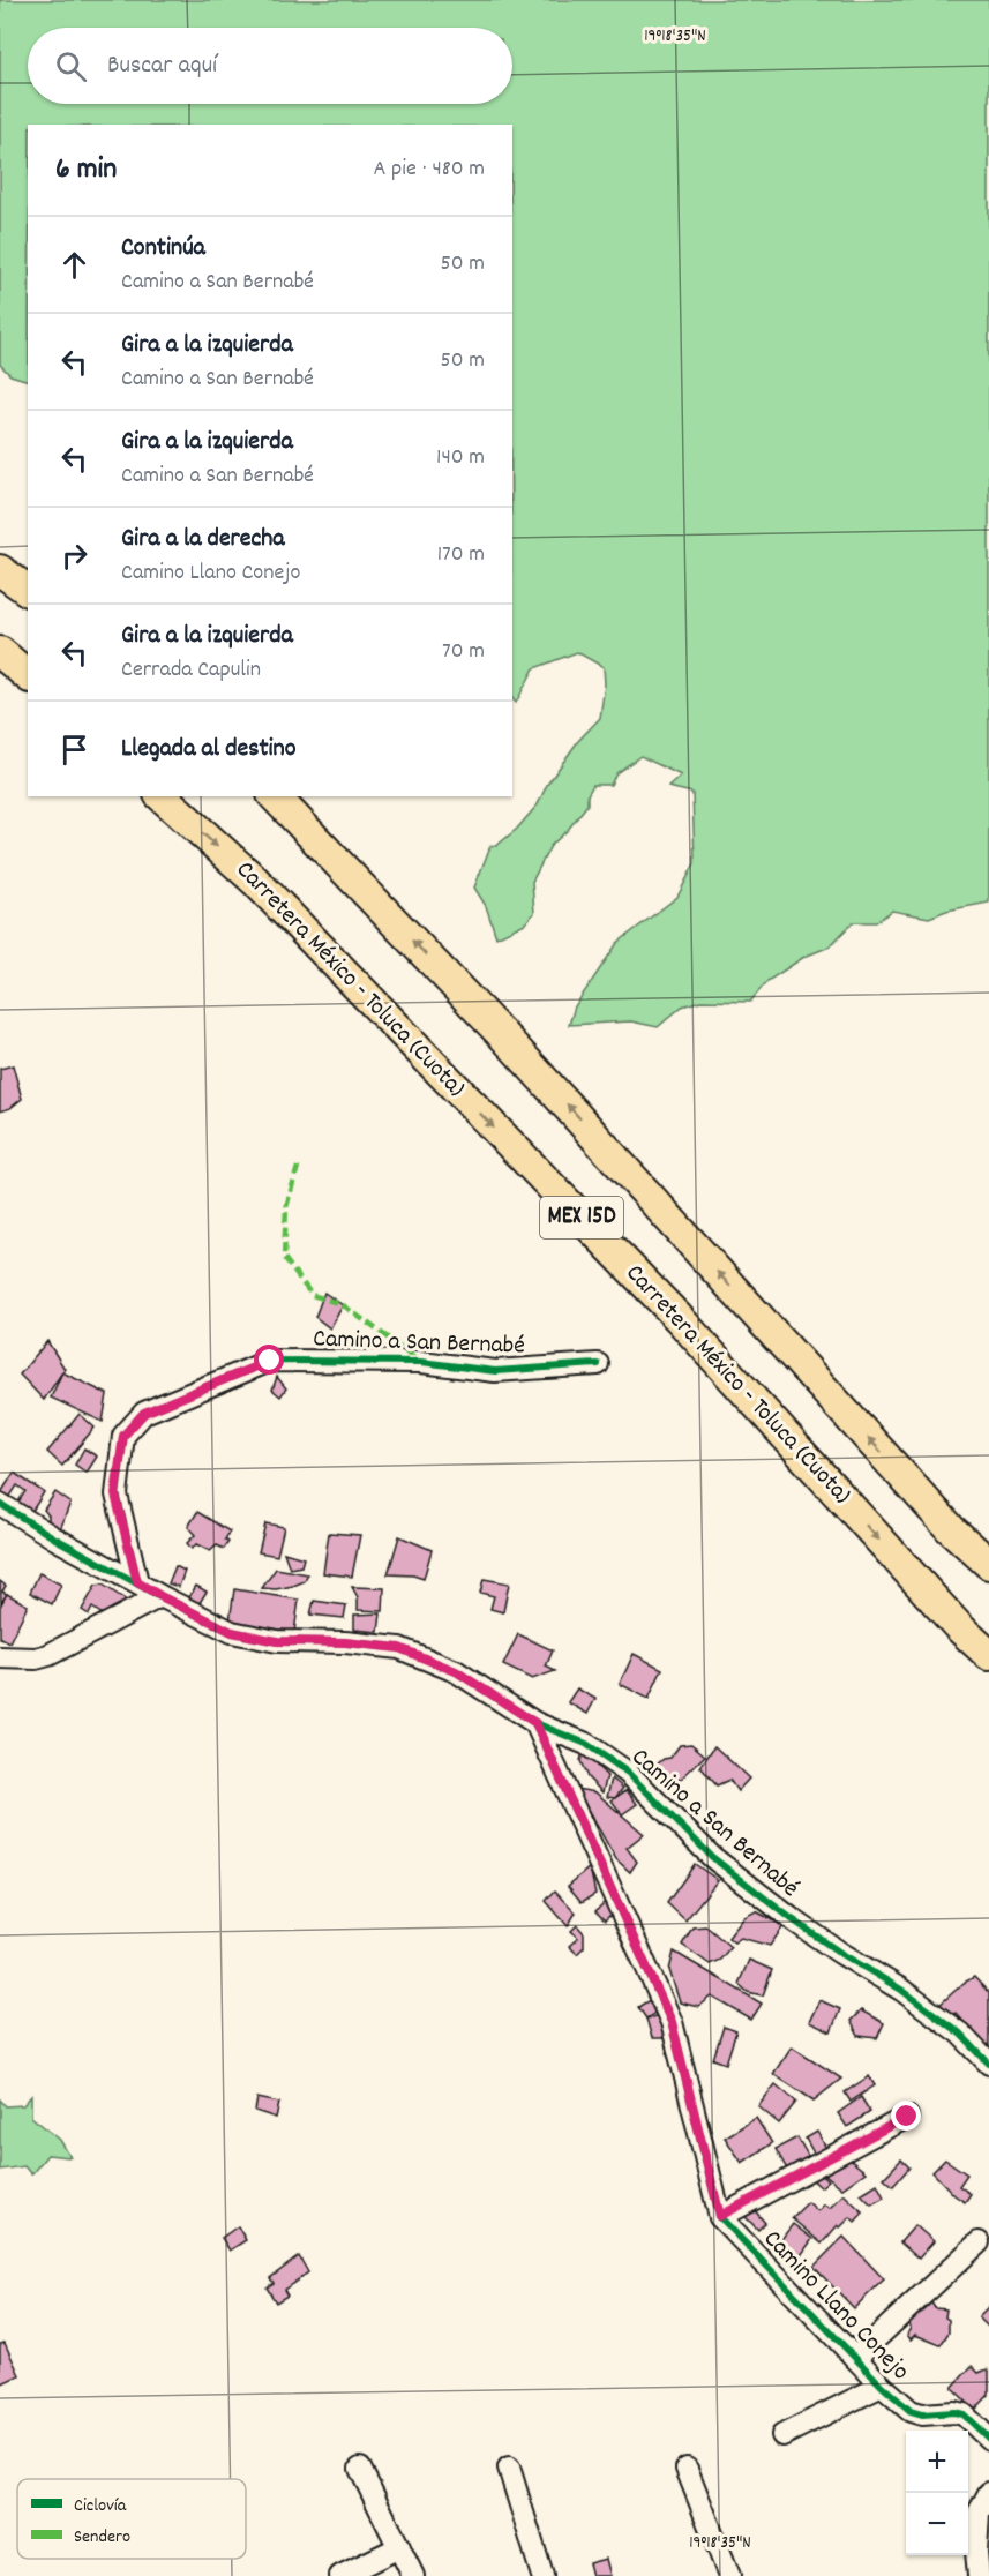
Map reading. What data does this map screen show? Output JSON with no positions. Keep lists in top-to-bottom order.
{
  "streets": {
    "highway": ["Carretera México - Toluca (Cuota)", "MEX 15D"],
    "street": ["Camino a San Bernabé", "Camino Llano Conejo"]
  },
  "crossings": [
    ["Camino a San Bernabé", "Camino Llano Conejo"]
  ],
  "legend": ["Ciclovía", "Sendero"],
  "page": {
    "search": "Buscar aquí",
    "heading": ["6 min", "A pie · 480 m"],
    "list": [
      ["Continúa", "Camino a San Bernabé", "50 m"],
      ["Gira a la izquierda", "Camino a San Bernabé", "50 m"],
      ["Gira a la izquierda", "Camino a San Bernabé", "140 m"],
      ["Gira a la derecha", "Camino Llano Conejo", "170 m"],
      ["Gira a la izquierda", "Cerrada Capulin", "70 m"],
      "Llegada al destino"
    ],
    "map_buttons": ["+", "−"]
  },
  "coordinates": ["19°18'35\"N"]
}
